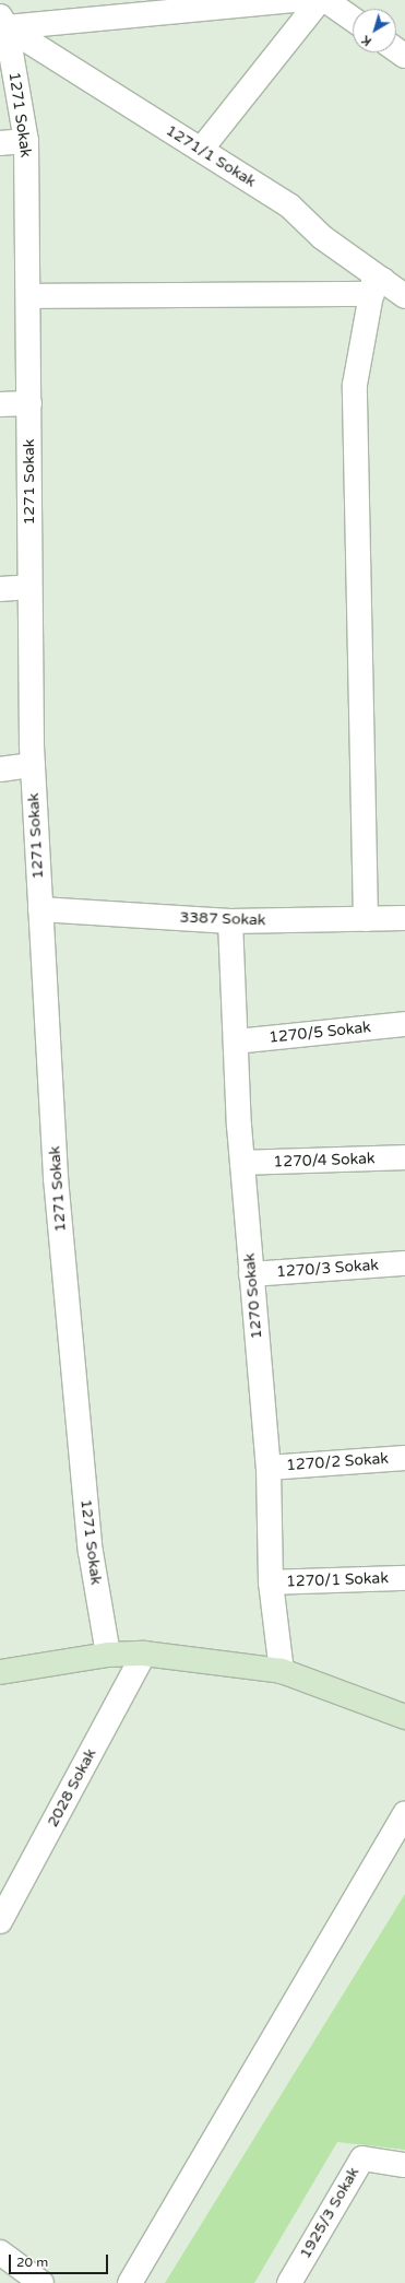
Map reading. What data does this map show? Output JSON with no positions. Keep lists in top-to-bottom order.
{
  "streets": {
    "street": [
      "1271 Sokak",
      "1271/1 Sokak",
      "3387 Sokak",
      "1270/5 Sokak",
      "1270/4 Sokak",
      "1270/3 Sokak",
      "1270 Sokak",
      "1270/2 Sokak",
      "1270/1 Sokak",
      "2028 Sokak",
      "1925/3 Sokak"
    ]
  },
  "crossings": [
    ["1271 Sokak", "1271/1 Sokak"],
    ["1271 Sokak", "3387 Sokak"],
    ["3387 Sokak", "1270 Sokak"],
    ["1270/5 Sokak", "1270 Sokak"],
    ["1270/4 Sokak", "1270 Sokak"],
    ["1270/3 Sokak", "1270 Sokak"],
    ["1270 Sokak", "1270/2 Sokak"],
    ["1270 Sokak", "1270/1 Sokak"]
  ],
  "scale_bar": "20 m",
  "north": "bottom left"
}
